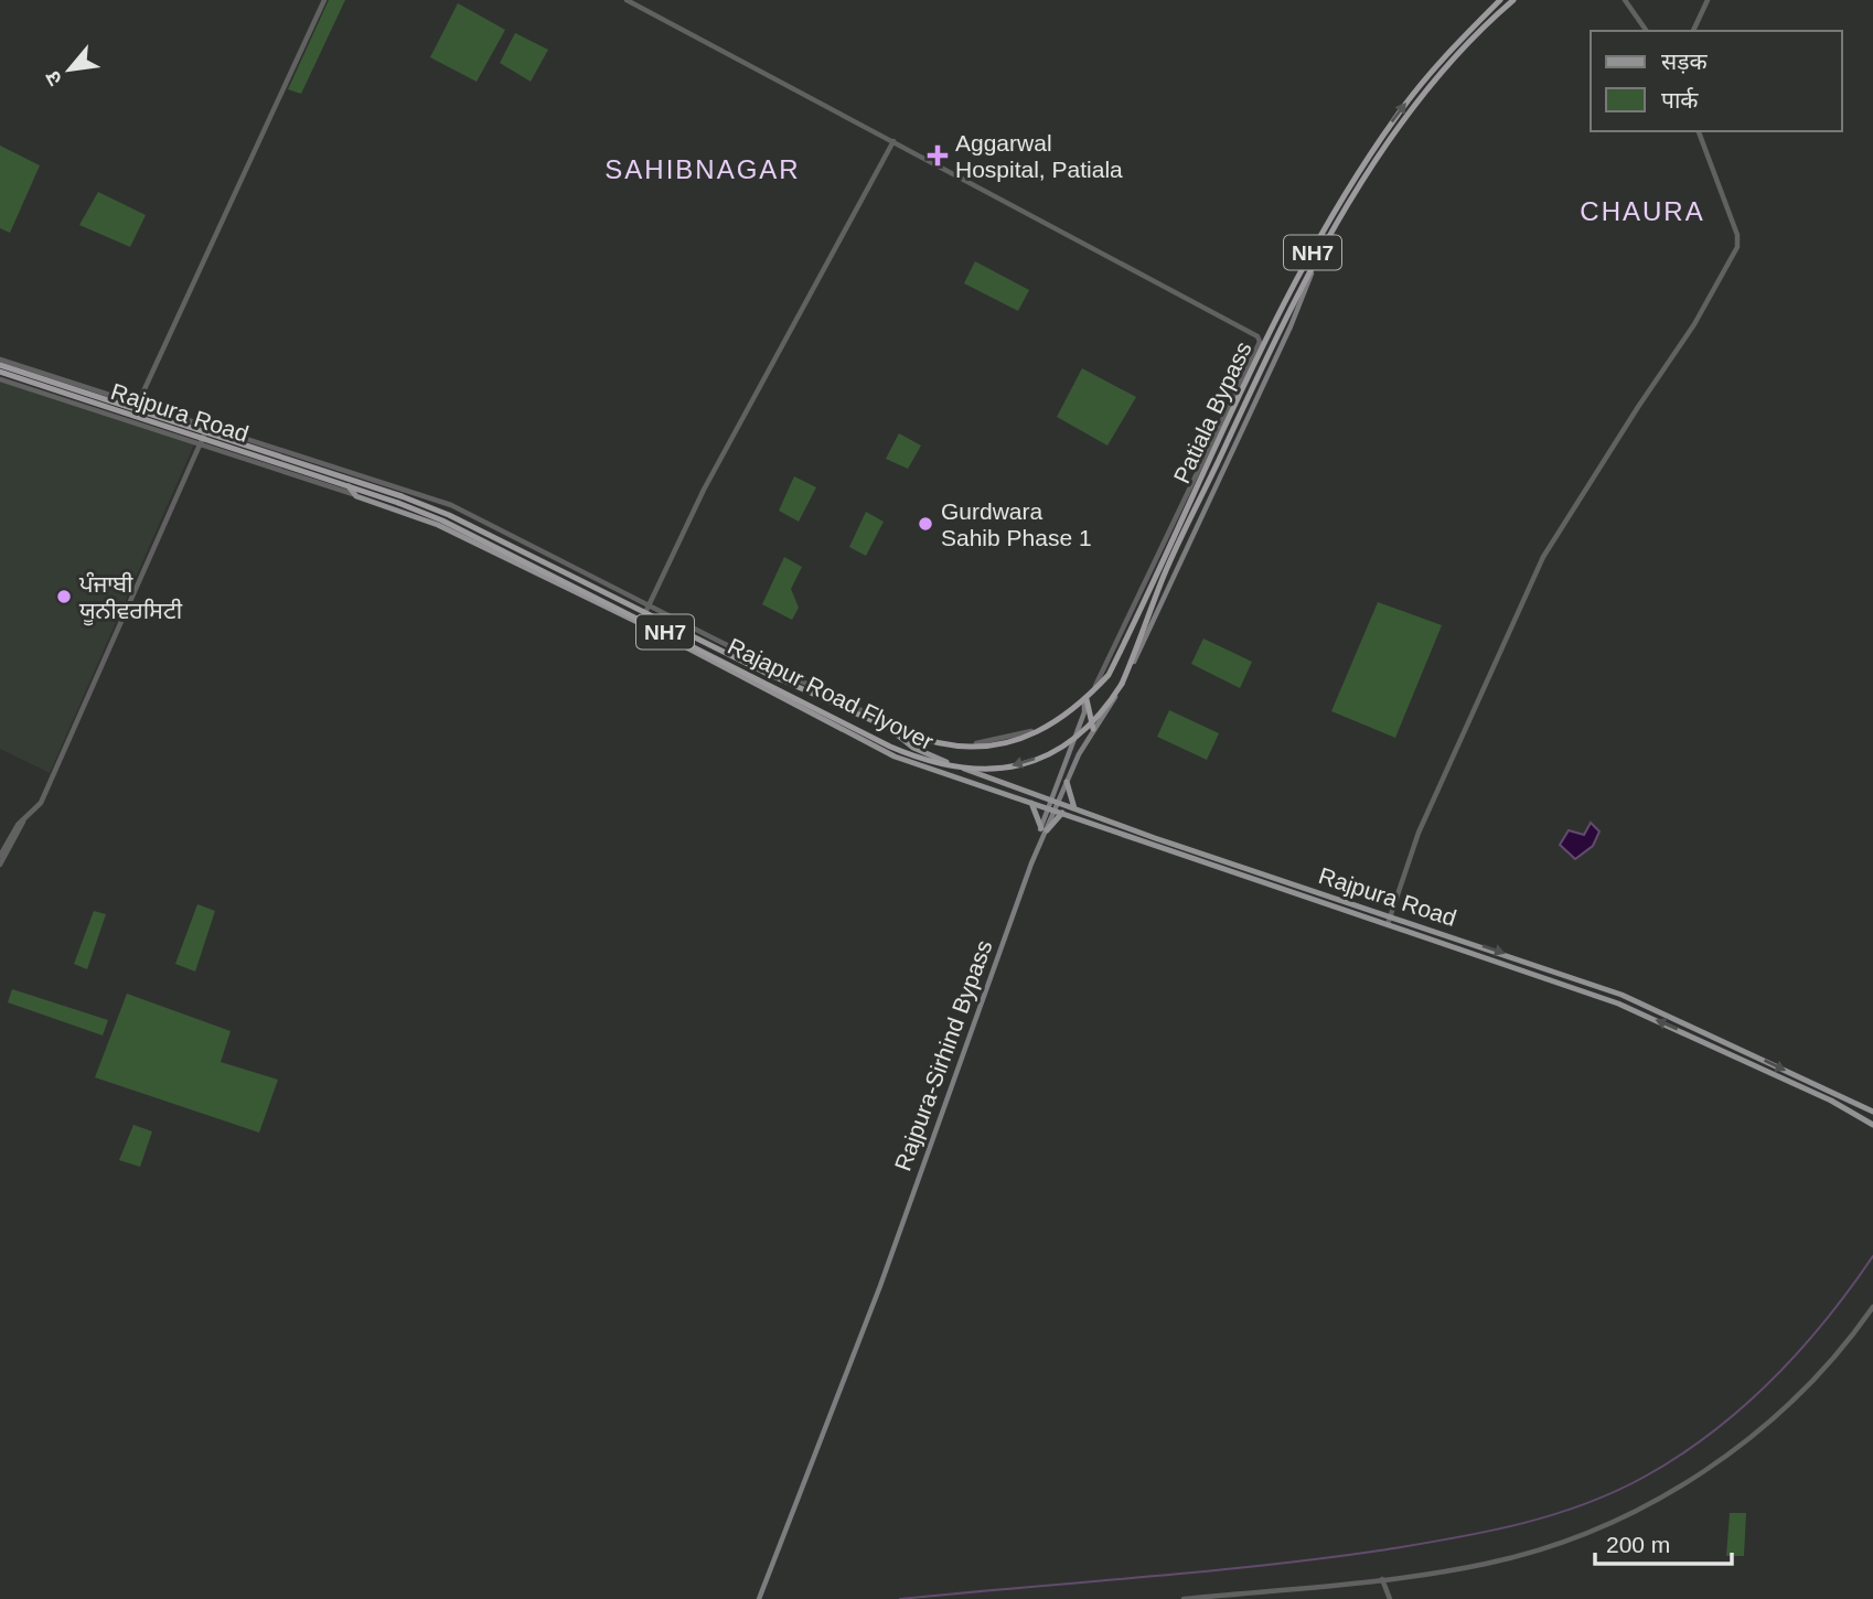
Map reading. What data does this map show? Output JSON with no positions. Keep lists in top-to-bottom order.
{
  "streets": {
    "highway": [
      "NH7",
      "Rajpura Road",
      "Patiala Bypass",
      "Rajapur Road Flyover"
    ],
    "main road": ["Rajpura-Sirhind Bypass"]
  },
  "crossings": [
    ["NH7", "Rajapur Road Flyover"],
    ["Rajpura Road", "Patiala Bypass"],
    ["Rajpura Road", "Rajapur Road Flyover"],
    ["Rajpura Road", "Rajpura-Sirhind Bypass"]
  ],
  "districts": ["SAHIBNAGAR", "CHAURA"],
  "places": {
    "health": ["Aggarwal Hospital, Patiala"],
    "other": ["Gurdwara Sahib Phase 1", "ਪੰਜਾਬੀ ਯੂਨੀਵਰਸਿਟੀ"]
  },
  "legend": ["सड़क", "पार्क"],
  "scale_bar": "200 m",
  "north": "bottom left"
}
